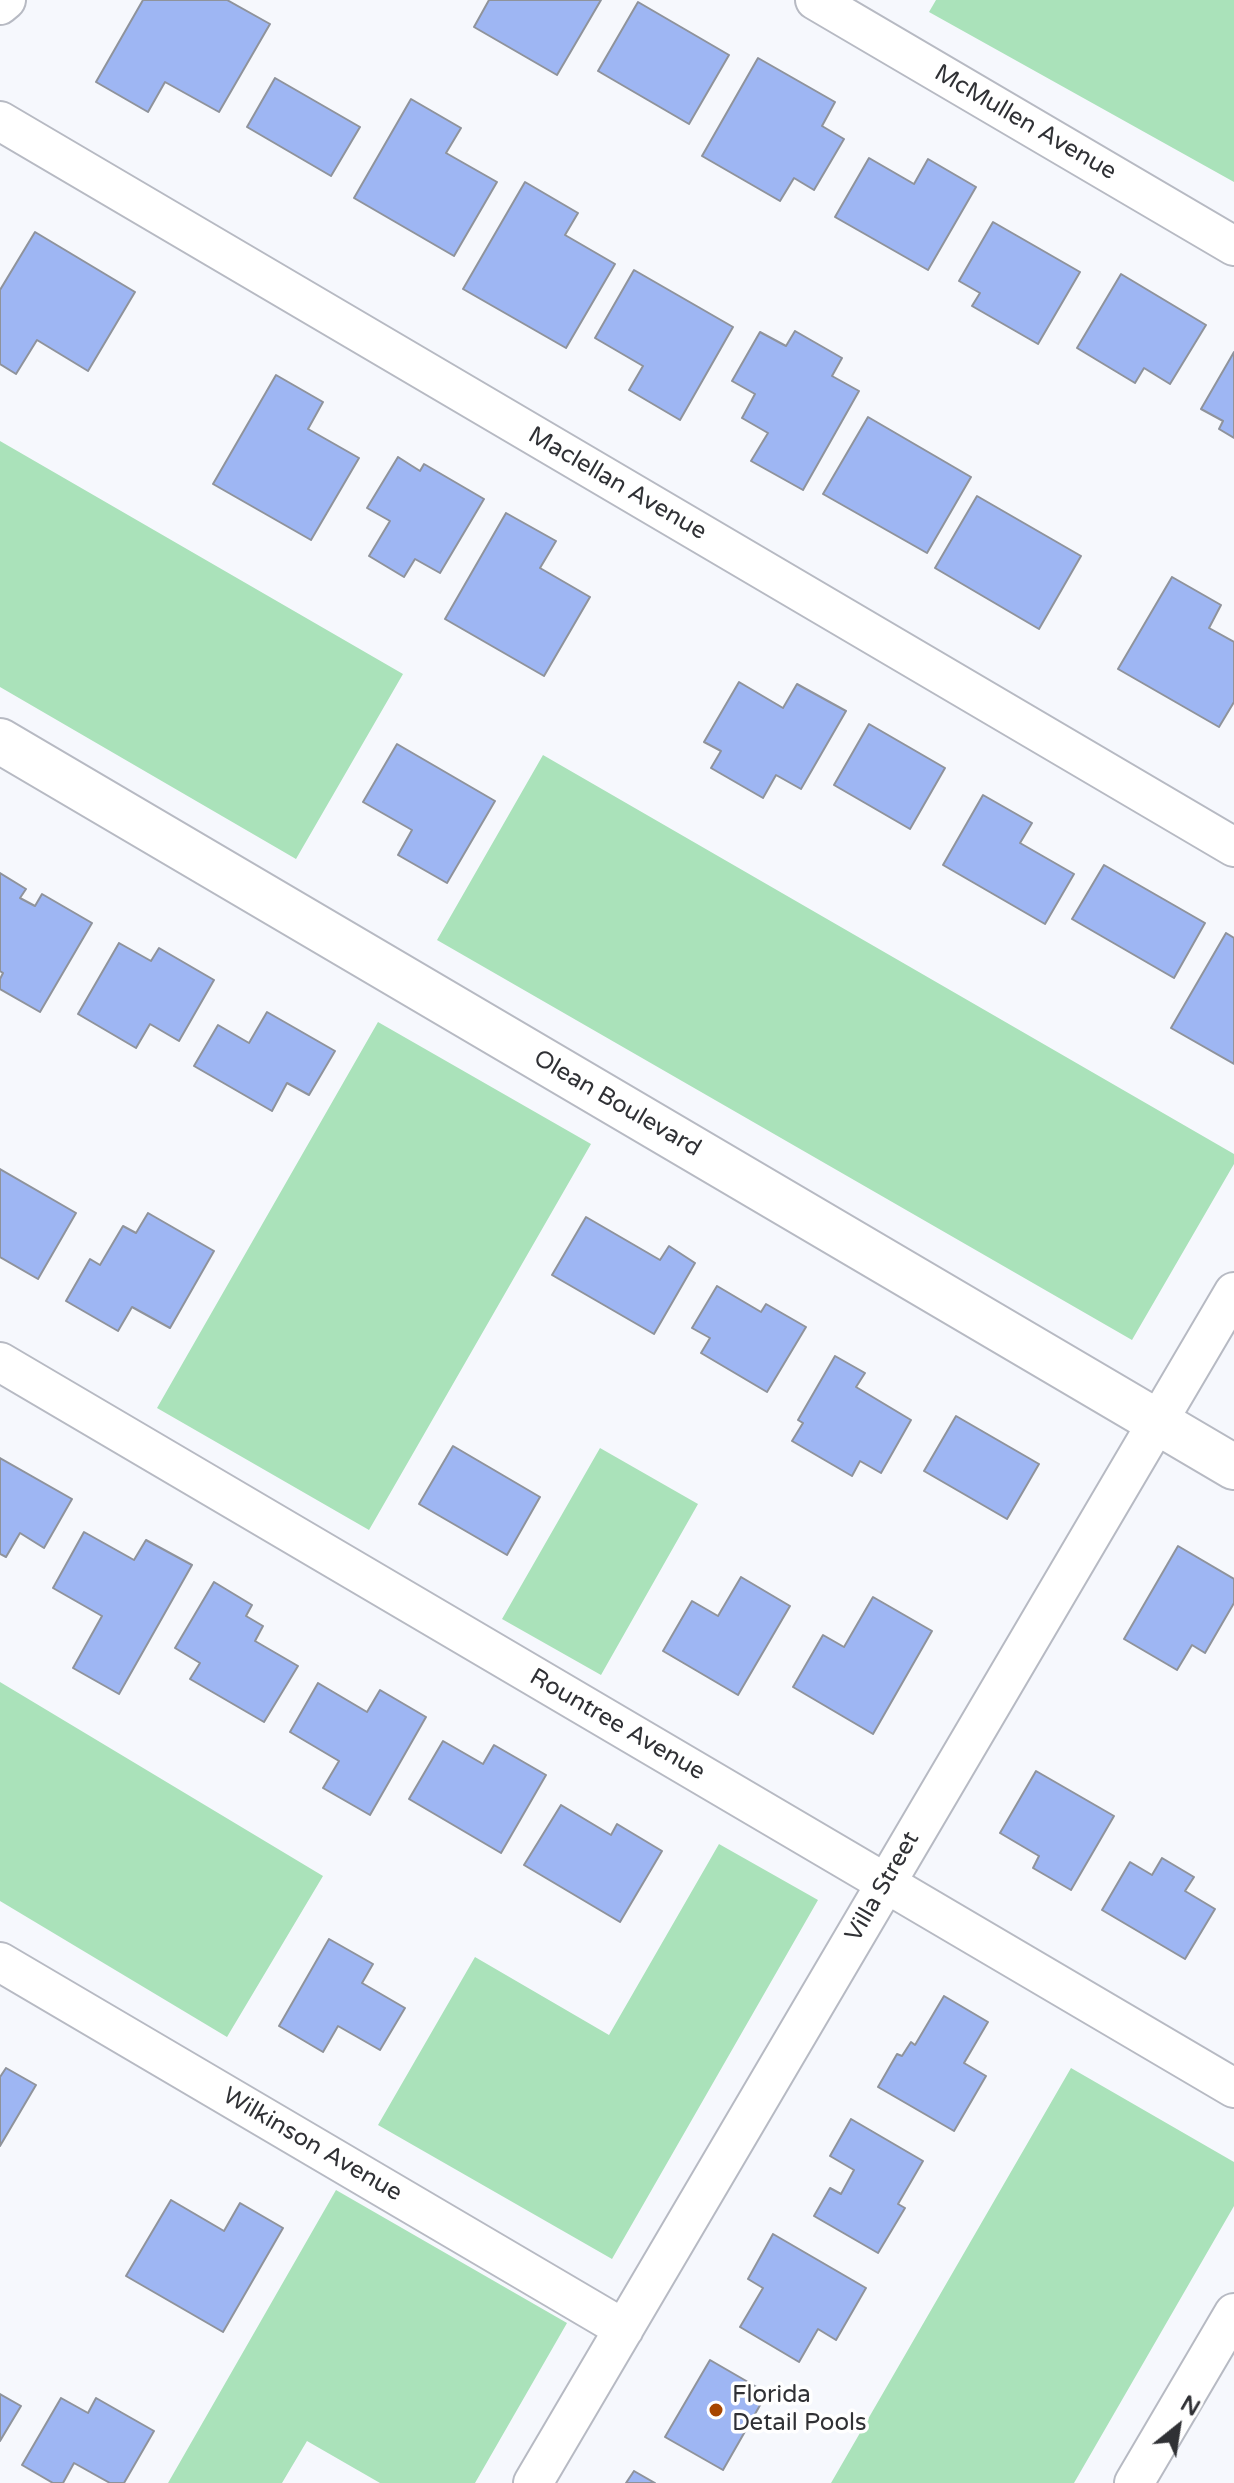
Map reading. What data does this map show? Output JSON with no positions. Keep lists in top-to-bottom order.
{
  "streets": {
    "street": [
      "McMullen Avenue",
      "Maclellan Avenue",
      "Olean Boulevard",
      "Rountree Avenue",
      "Villa Street",
      "Wilkinson Avenue"
    ]
  },
  "crossings": [
    ["Olean Boulevard", "Villa Street"],
    ["Rountree Avenue", "Villa Street"],
    ["Villa Street", "Wilkinson Avenue"]
  ],
  "places": ["Florida Detail Pools"],
  "north": "top right"
}
